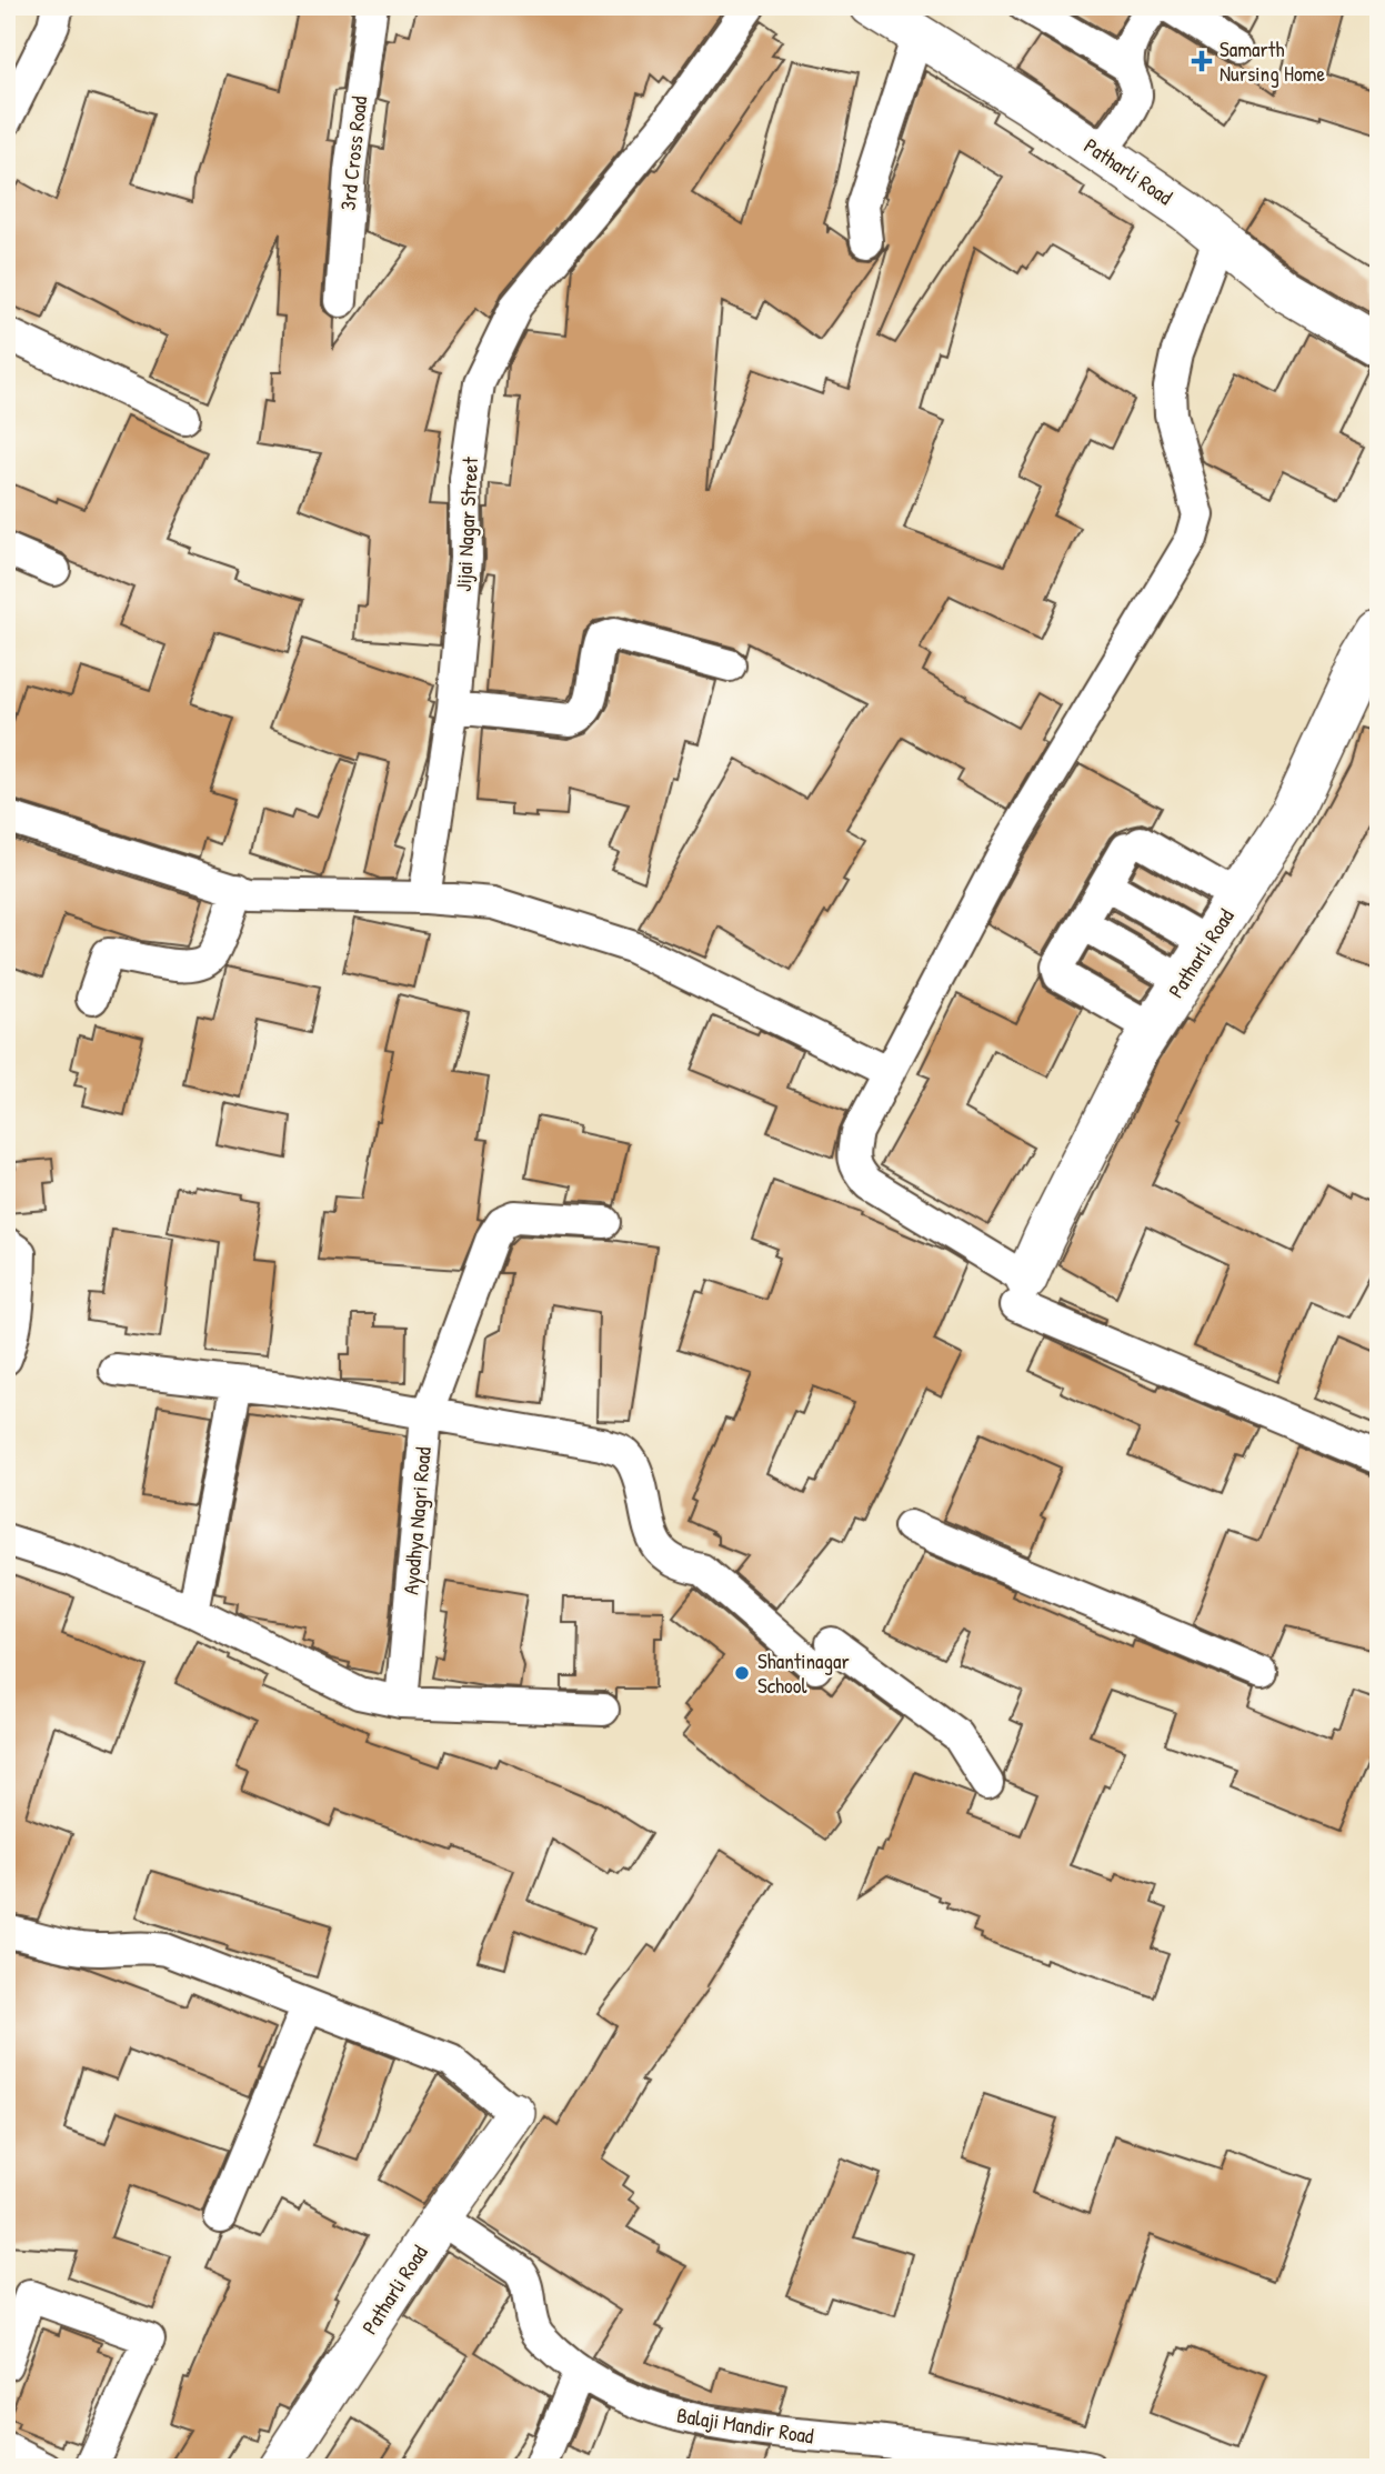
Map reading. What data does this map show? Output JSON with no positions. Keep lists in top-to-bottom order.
{
  "streets": {
    "street": [
      "3rd Cross Road",
      "Patharli Road",
      "Jijai Nagar Street",
      "Ayodhya Nagri Road",
      "Balaji Mandir Road"
    ]
  },
  "crossings": [
    ["Patharli Road", "Balaji Mandir Road"]
  ],
  "places": {
    "health": ["Samarth Nursing Home"],
    "other": ["Shantinagar School"]
  }
}
